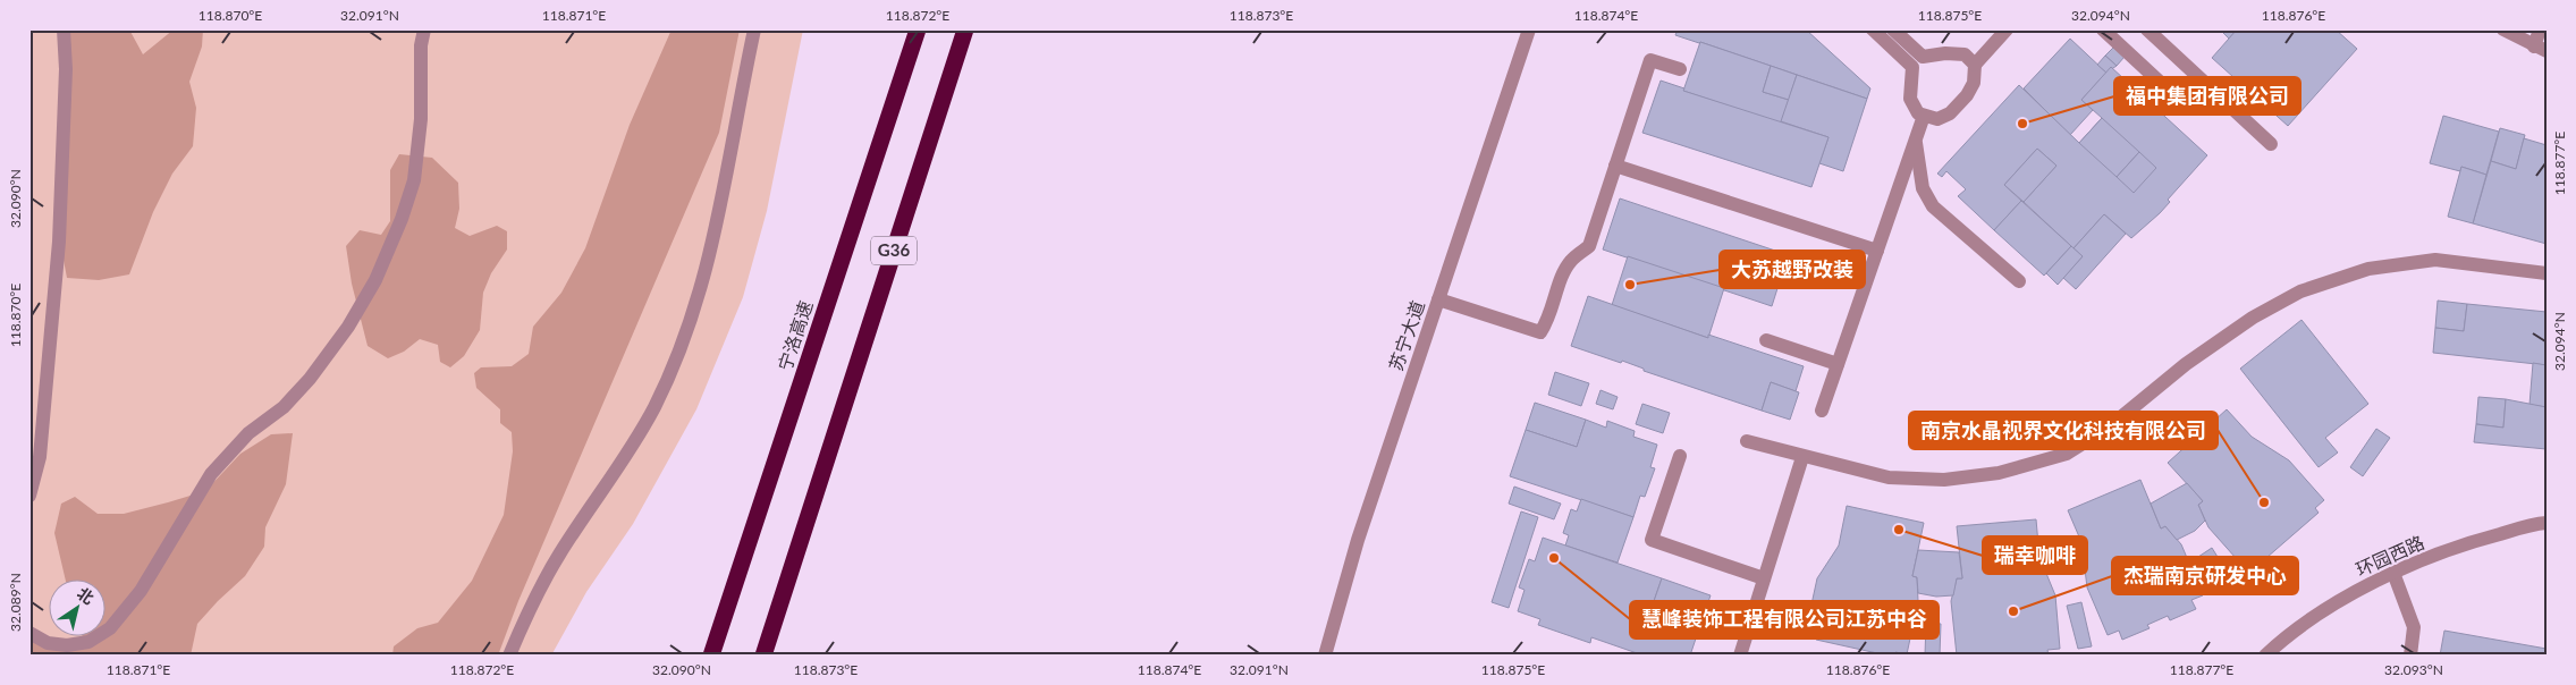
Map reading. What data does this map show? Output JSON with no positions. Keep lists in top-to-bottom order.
{
  "streets": {
    "highway": ["G36", "宁洛高速"],
    "street": ["苏宁大道", "环园西路"]
  },
  "places": [
    "福中集团有限公司",
    "大苏越野改装",
    "南京水晶视界文化科技有限公司",
    "瑞幸咖啡",
    "慧峰装饰工程有限公司江苏中谷",
    "杰瑞南京研发中心"
  ],
  "north": "top right",
  "coordinates": [
    "118.870°E",
    "32.091°N",
    "118.871°E",
    "118.872°E",
    "118.873°E",
    "118.874°E",
    "118.875°E",
    "32.094°N",
    "118.876°E",
    "118.877°E",
    "32.090°N",
    "32.089°N",
    "32.093°N"
  ]
}
